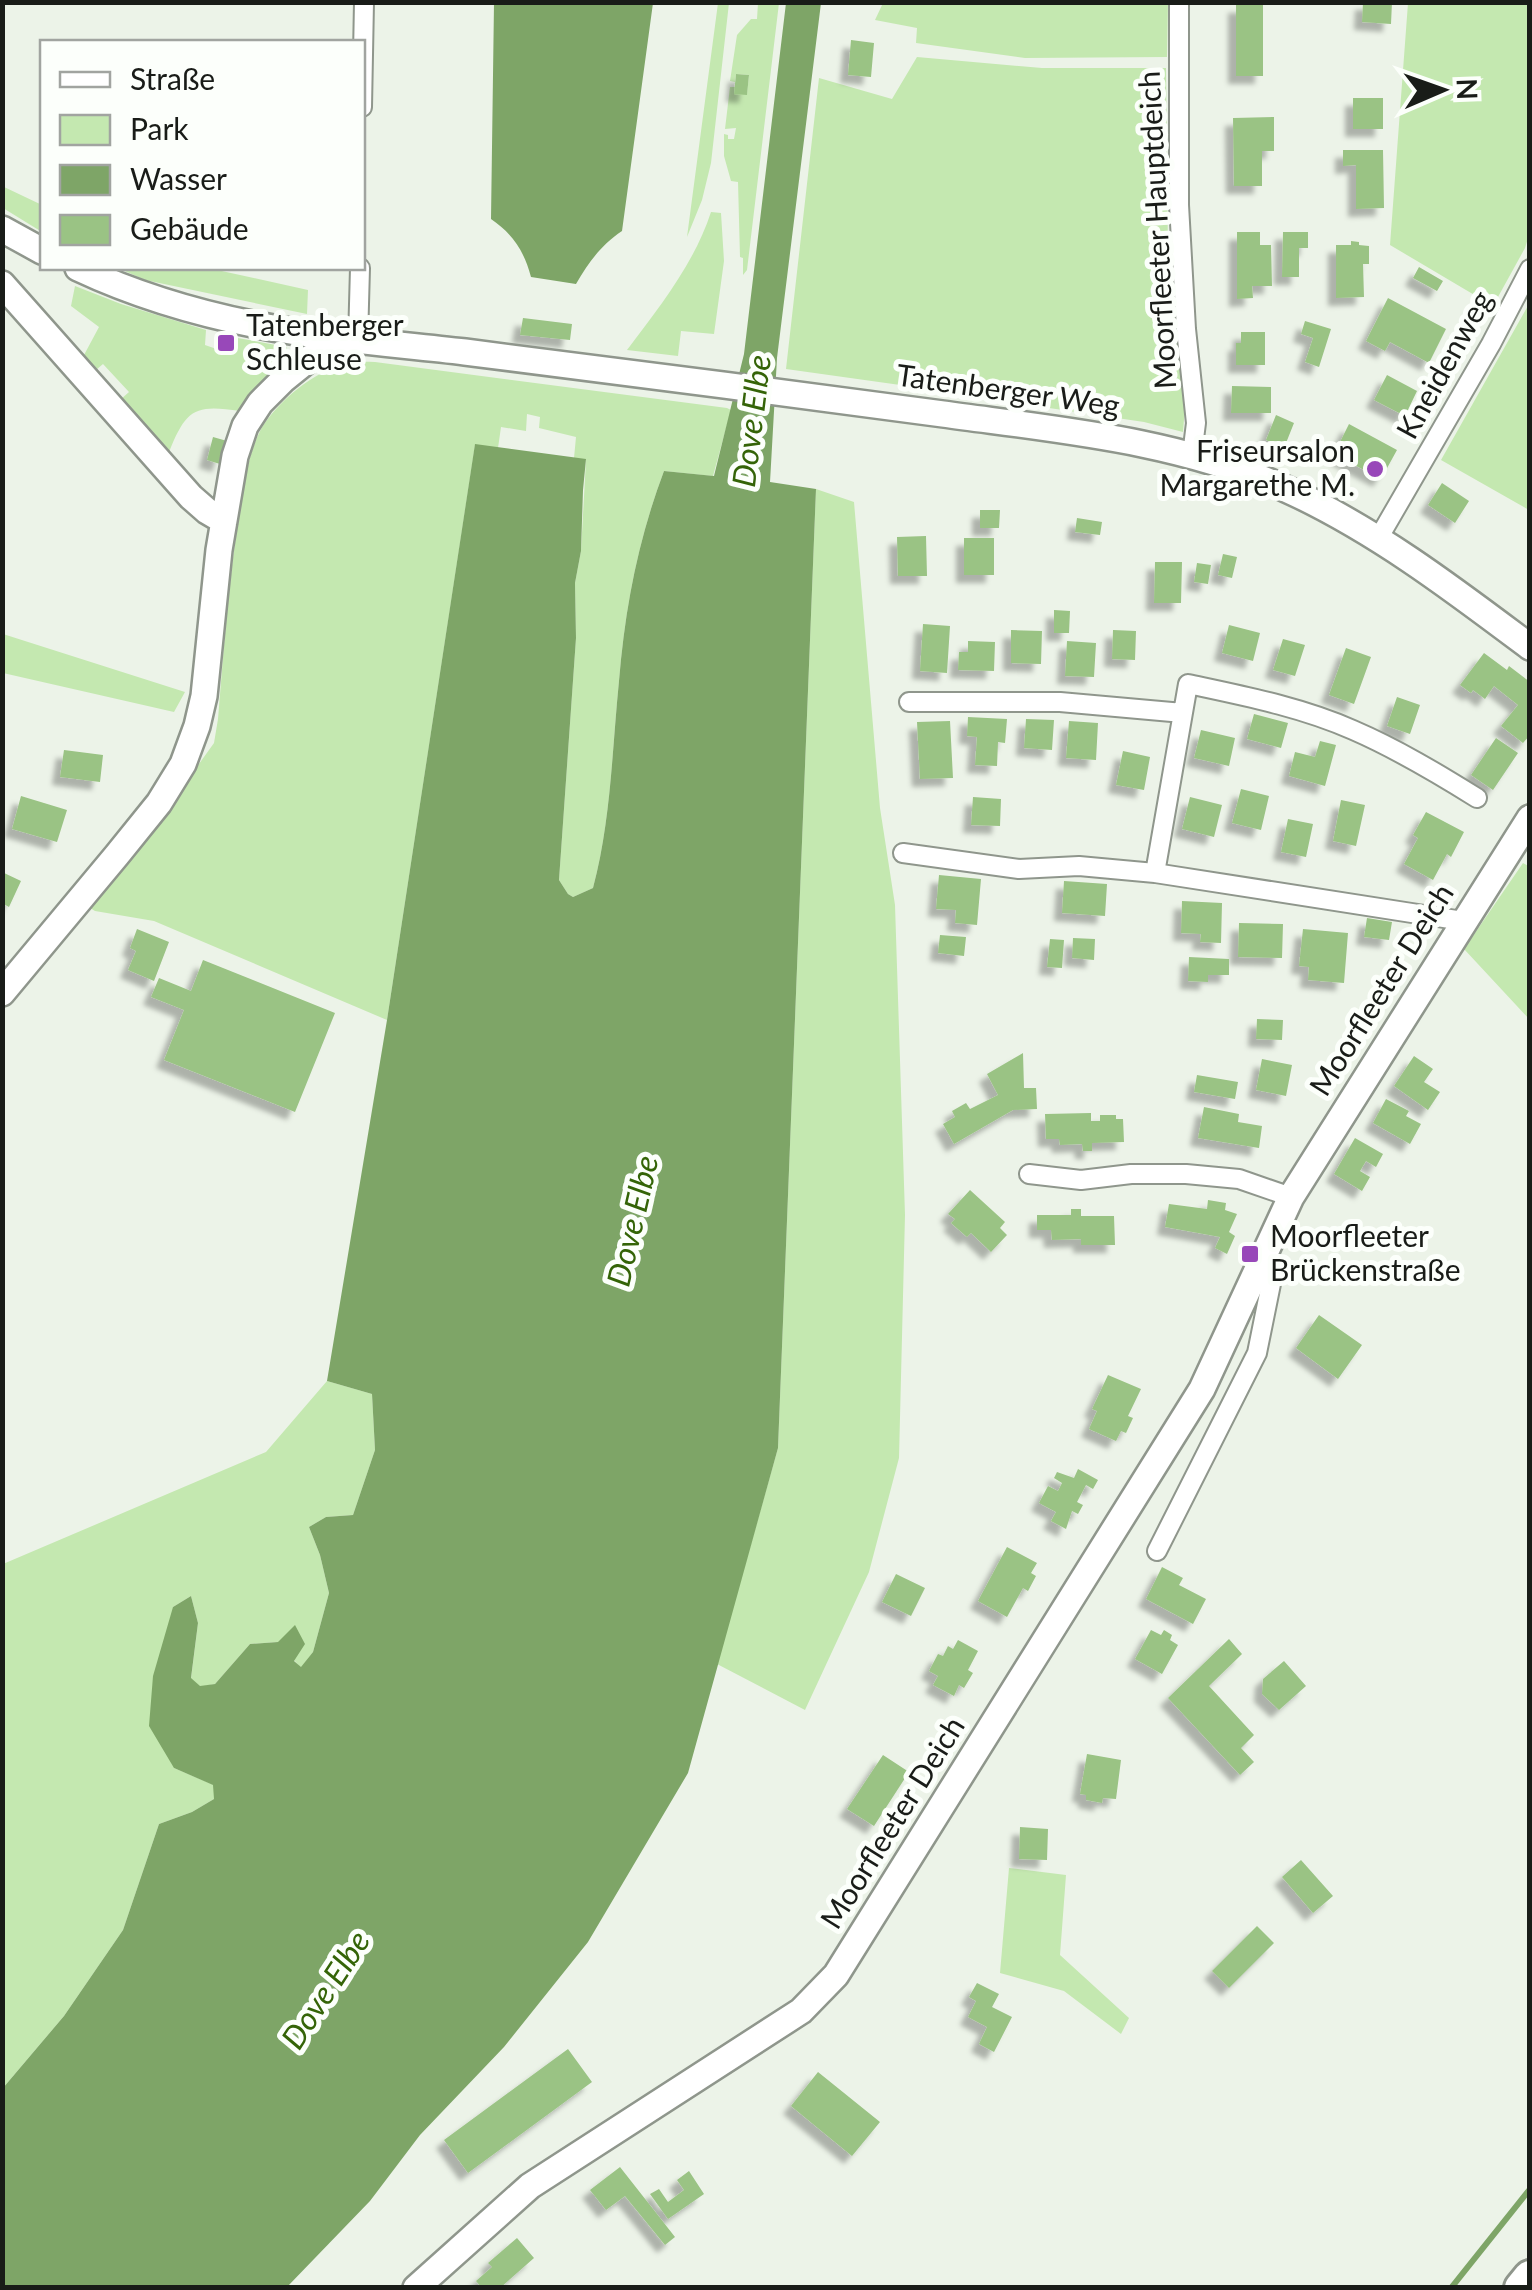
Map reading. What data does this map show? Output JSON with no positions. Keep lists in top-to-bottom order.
{
  "streets": {
    "street": [
      "Moorfleeter Hauptdeich",
      "Kneidenweg",
      "Tatenberger Weg",
      "Moorfleeter Deich"
    ]
  },
  "crossings": [
    ["Moorfleeter Hauptdeich", "Tatenberger Weg"],
    ["Kneidenweg", "Tatenberger Weg"]
  ],
  "water": ["Dove Elbe"],
  "places": {
    "transit": ["Tatenberger Schleuse", "Moorfleeter Brückenstraße"],
    "other": ["Friseursalon Margarethe M."]
  },
  "legend": [
    "Straße",
    "Park",
    "Wasser",
    "Gebäude"
  ],
  "north": "right"
}
